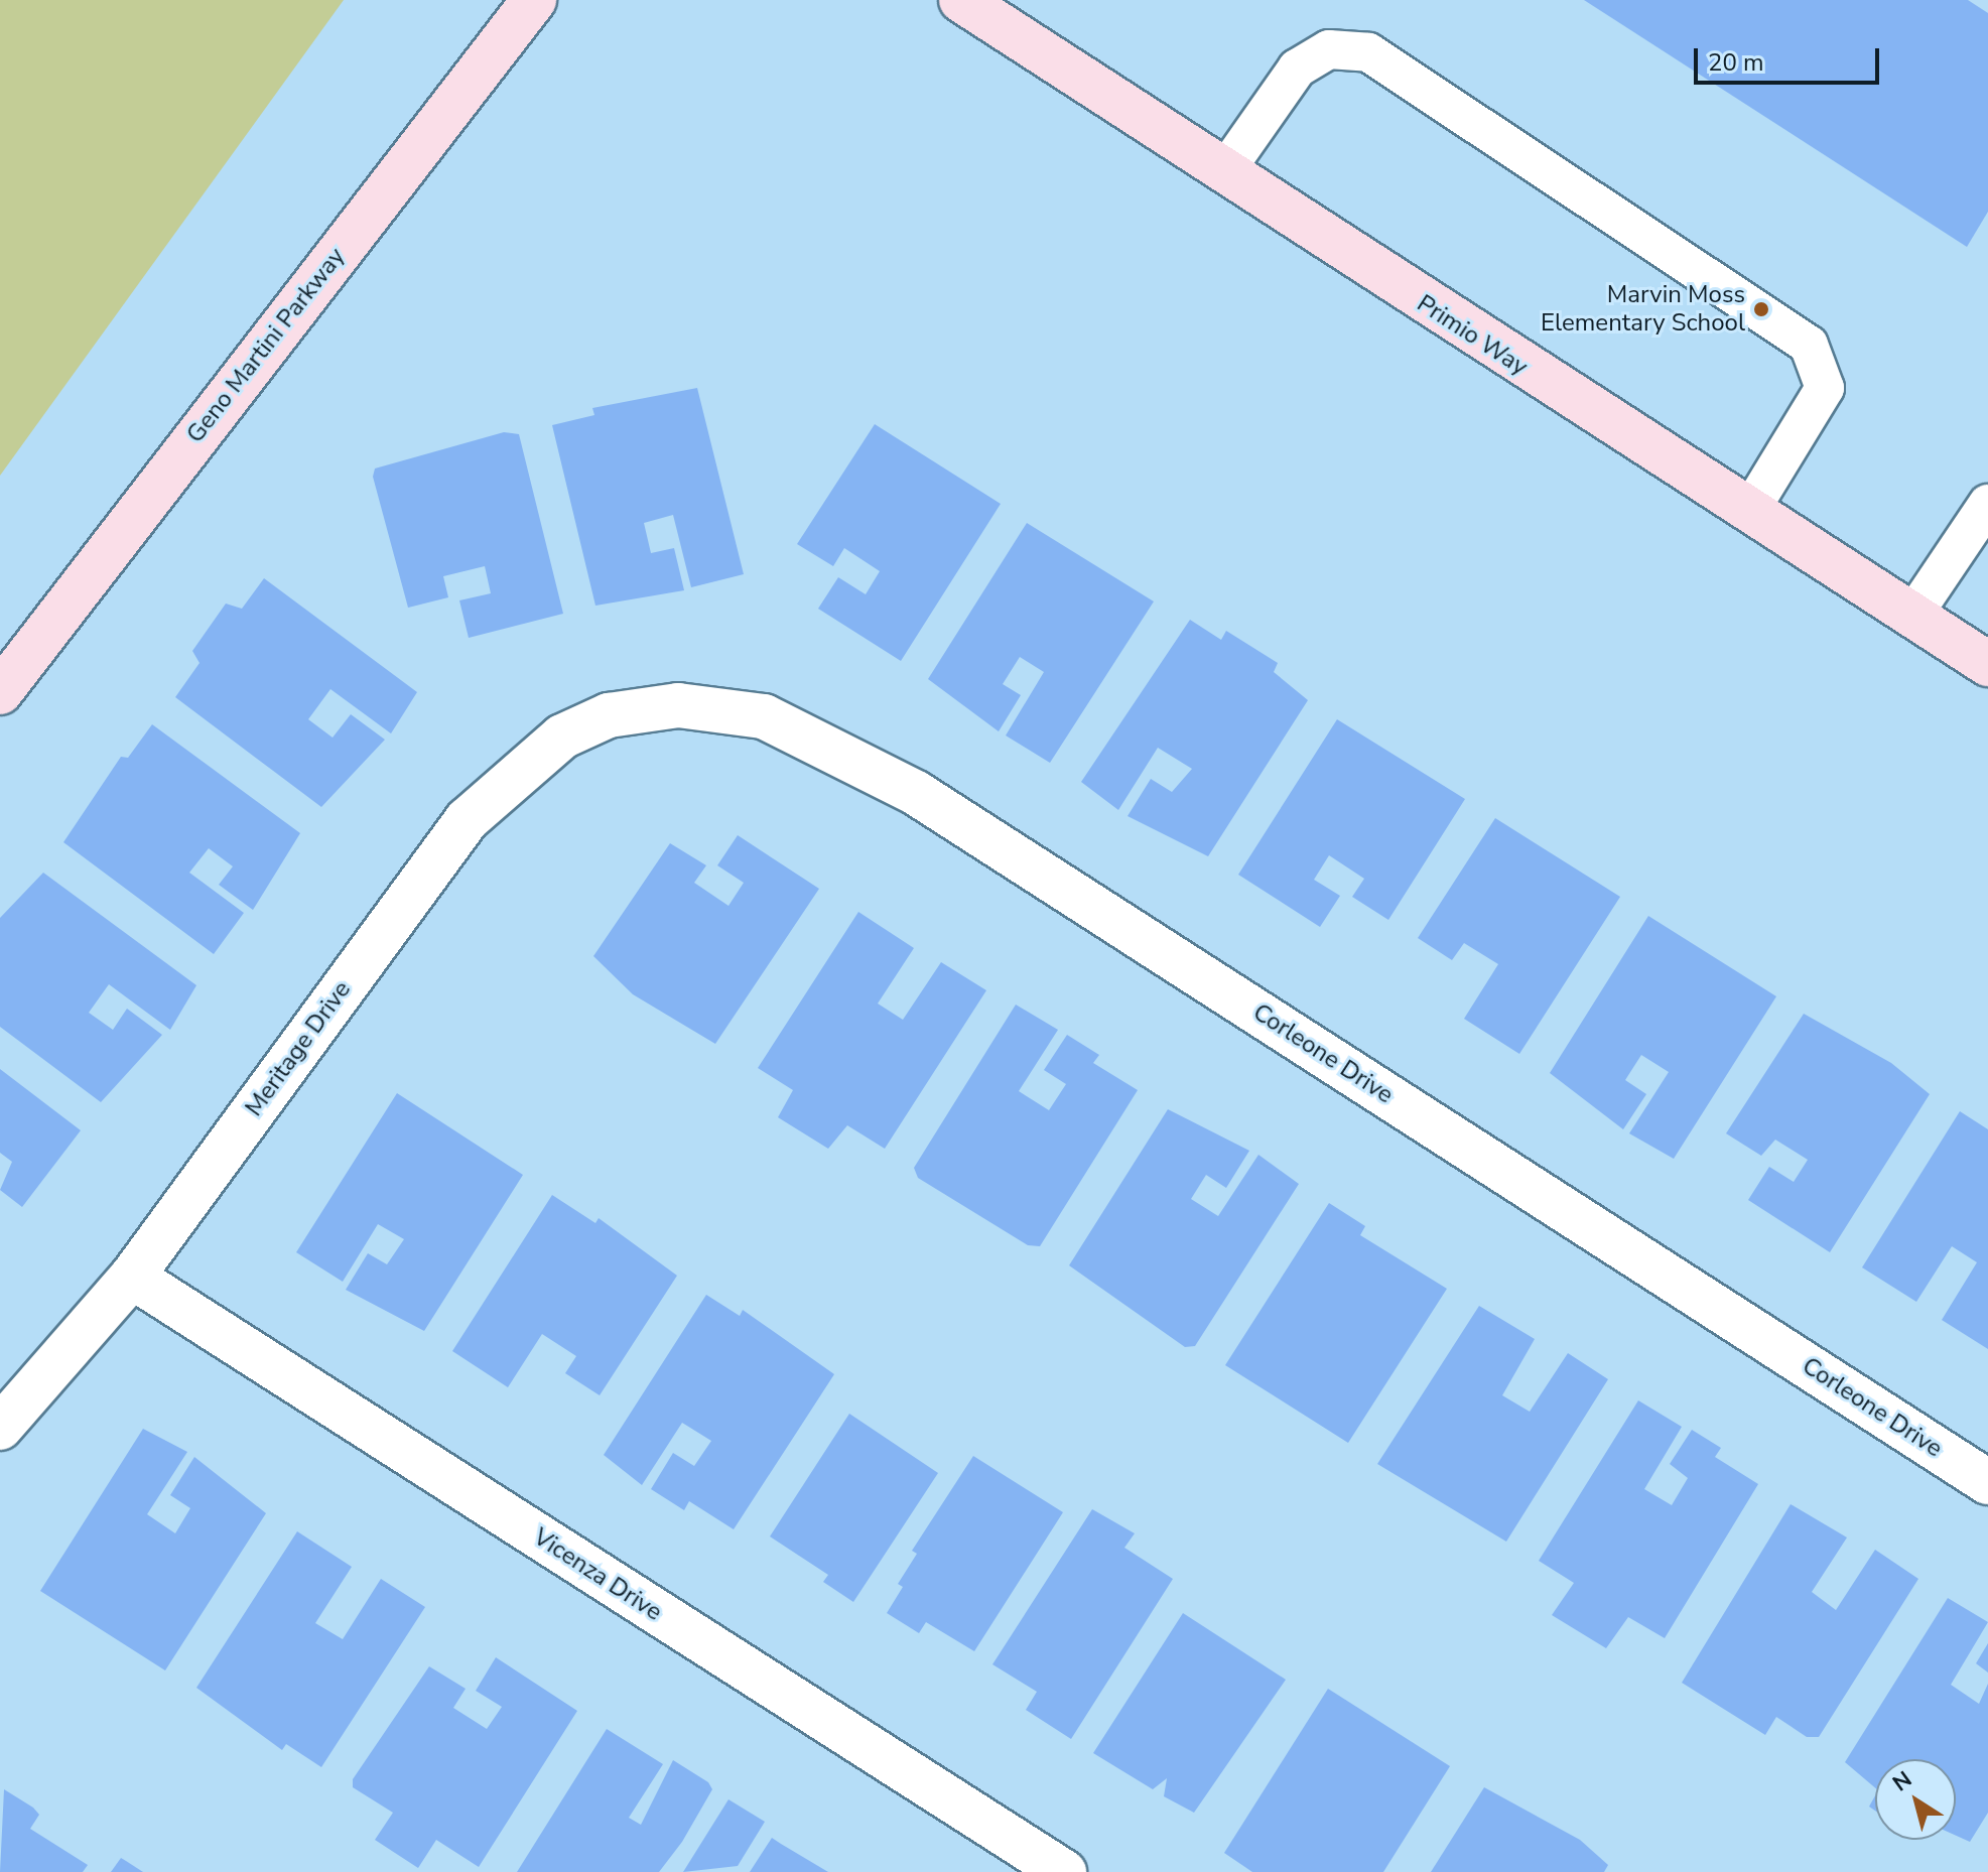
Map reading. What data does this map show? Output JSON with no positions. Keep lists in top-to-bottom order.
{
  "streets": {
    "street": [
      "Primio Way",
      "Geno Martini Parkway",
      "Meritage Drive",
      "Corleone Drive",
      "Vicenza Drive"
    ]
  },
  "crossings": [
    ["Meritage Drive", "Corleone Drive"],
    ["Meritage Drive", "Vicenza Drive"]
  ],
  "places": ["Marvin Moss Elementary School"],
  "scale_bar": "20 m",
  "north": "top left"
}
